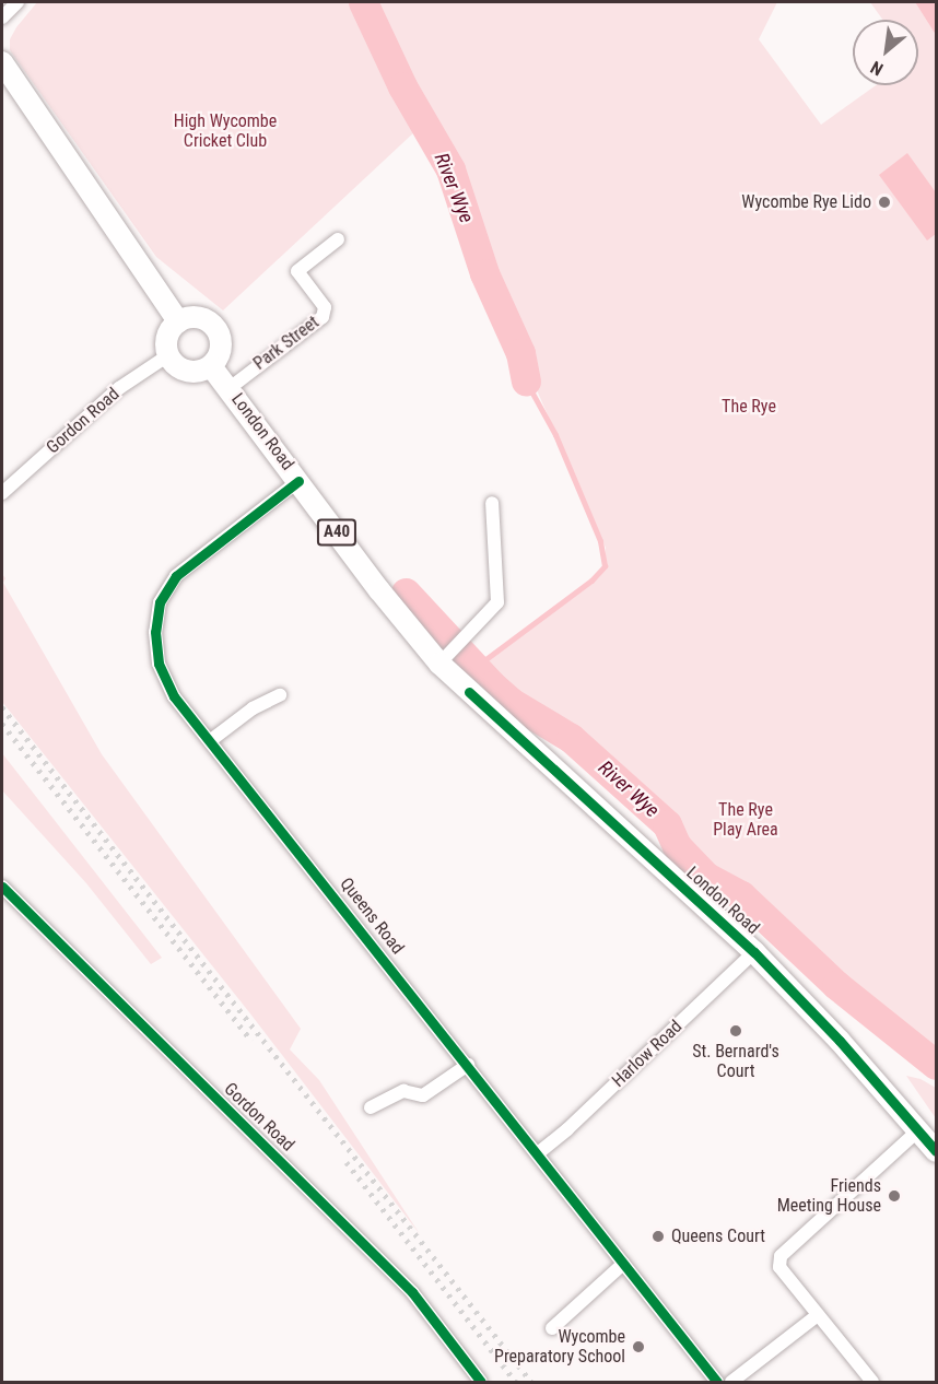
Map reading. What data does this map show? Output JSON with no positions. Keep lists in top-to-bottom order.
{
  "streets": {
    "main road": ["London Road", "A40"],
    "street": [
      "Park Street",
      "Gordon Road",
      "Queens Road",
      "Harlow Road"
    ]
  },
  "crossings": [
    ["Park Street", "London Road"],
    ["Gordon Road", "London Road"],
    ["London Road", "Queens Road"],
    ["London Road", "Harlow Road"],
    ["Queens Road", "Harlow Road"]
  ],
  "water": ["River Wye"],
  "parks": ["High Wycombe Cricket Club", "The Rye", "The Rye Play Area"],
  "places": [
    "Wycombe Rye Lido",
    "St. Bernard's Court",
    "Friends Meeting House",
    "Queens Court",
    "Wycombe Preparatory School"
  ],
  "north": "bottom left"
}
